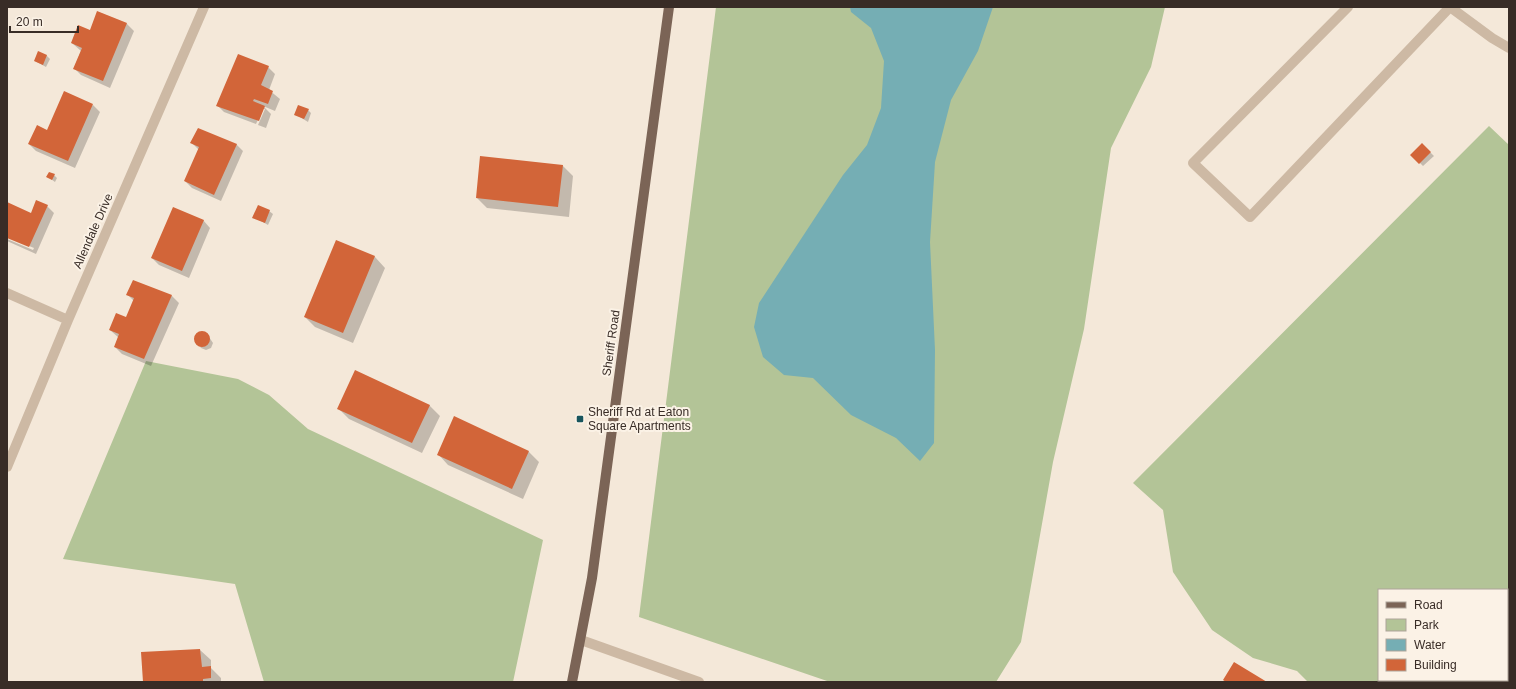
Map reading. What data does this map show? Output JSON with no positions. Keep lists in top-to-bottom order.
{
  "streets": {
    "main road": ["Sheriff Road"],
    "street": ["Allendale Drive"]
  },
  "places": {
    "transit": ["Sheriff Rd at Eaton Square Apartments"]
  },
  "legend": [
    "Road",
    "Park",
    "Water",
    "Building"
  ],
  "scale_bar": "20 m"
}
